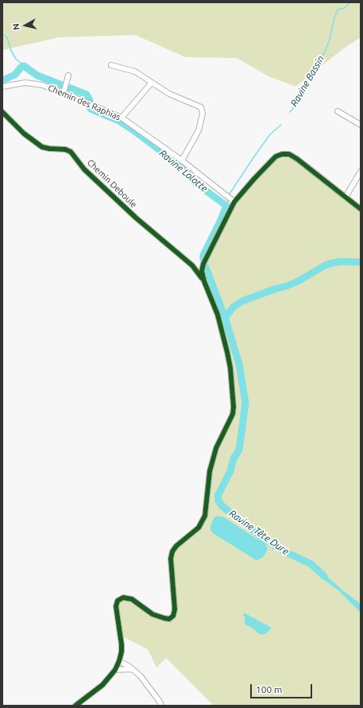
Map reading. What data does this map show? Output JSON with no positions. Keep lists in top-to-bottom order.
{
  "streets": {
    "street": ["Chemin des Raphias", "Chemin Deboule"]
  },
  "water": ["Ravine Bassin", "Ravine Lolotte", "Ravine Tête Dure"],
  "scale_bar": "100 m",
  "north": "left"
}
